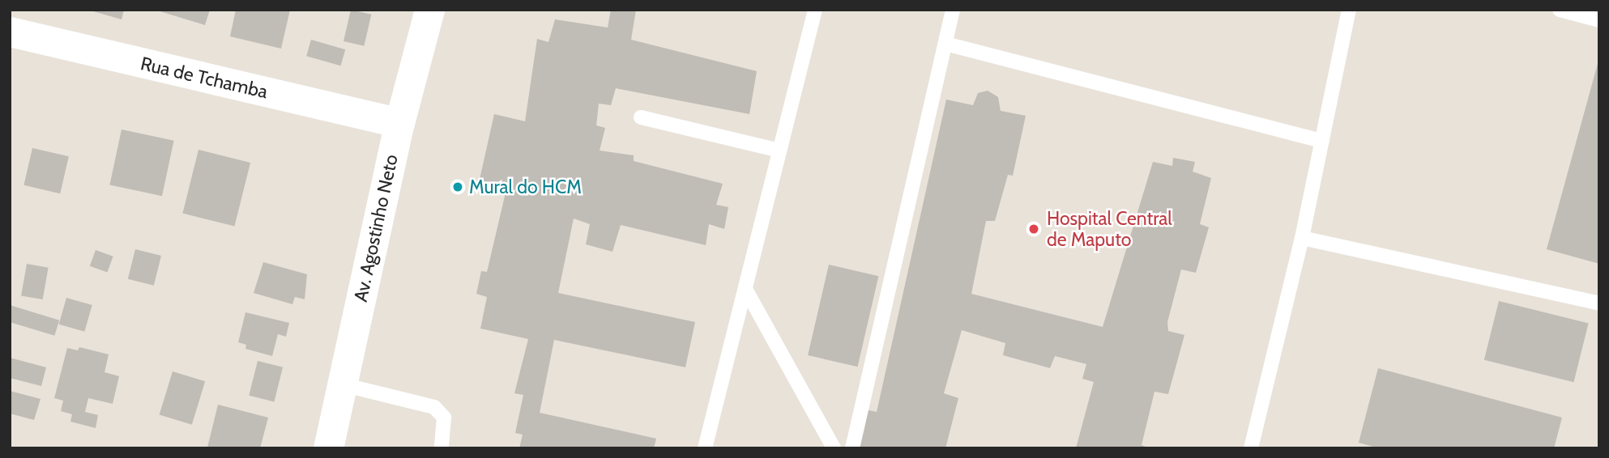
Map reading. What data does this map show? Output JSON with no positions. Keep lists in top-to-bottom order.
{
  "streets": {
    "street": ["Rua de Tchamba", "Av. Agostinho Neto"]
  },
  "crossings": [
    ["Rua de Tchamba", "Av. Agostinho Neto"]
  ],
  "places": ["Mural do HCM", "Hospital Central de Maputo"]
}
